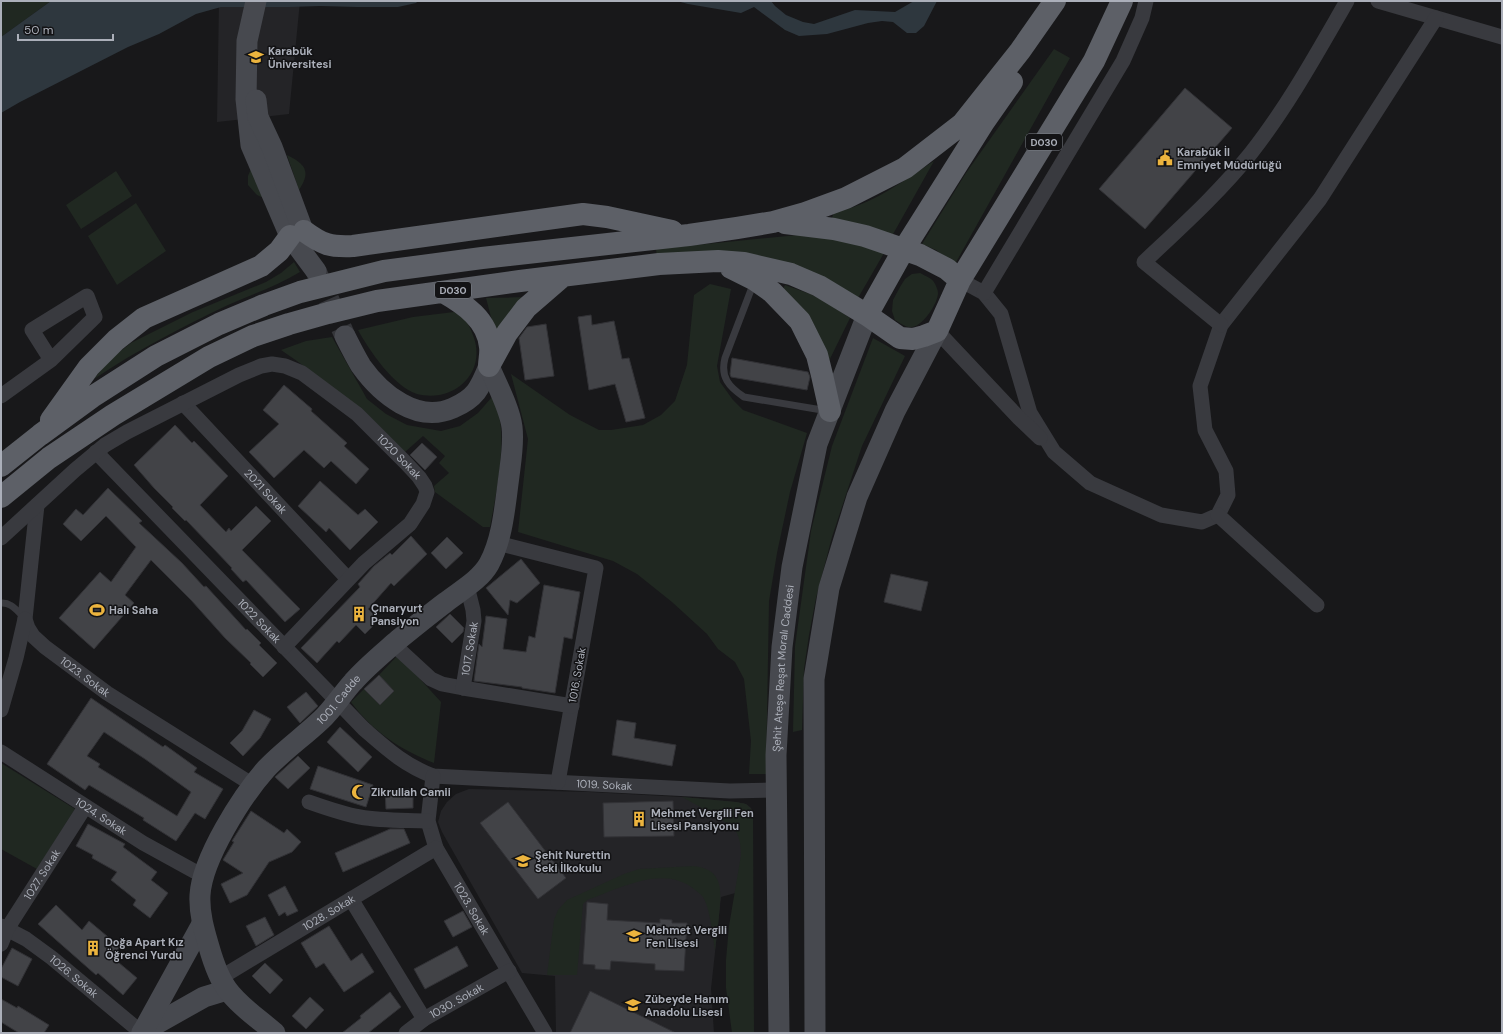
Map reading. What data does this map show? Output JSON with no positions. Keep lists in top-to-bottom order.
{
  "streets": {
    "highway": ["D030"],
    "main road": ["Şehit Ateşe Reşat Moralı Caddesi", "1001. Cadde"],
    "street": [
      "1020 Sokak",
      "2021 Sokak",
      "1022 Sokak",
      "1017. Sokak",
      "1016. Sokak",
      "1023. Sokak",
      "1019. Sokak",
      "1024. Sokak",
      "1027. Sokak",
      "1028. Sokak",
      "1026. Sokak",
      "1030. Sokak"
    ]
  },
  "crossings": [
    ["D030", "Şehit Ateşe Reşat Moralı Caddesi"],
    ["1020 Sokak", "2021 Sokak"],
    ["1020 Sokak", "1022 Sokak"],
    ["1022 Sokak", "1023. Sokak"],
    ["1022 Sokak", "1001. Cadde"],
    ["1022 Sokak", "1019. Sokak"],
    ["1017. Sokak", "1001. Cadde"],
    ["Şehit Ateşe Reşat Moralı Caddesi", "1019. Sokak"],
    ["1016. Sokak", "1001. Cadde"],
    ["1016. Sokak", "1019. Sokak"],
    ["1023. Sokak", "1001. Cadde"],
    ["1023. Sokak", "1019. Sokak"],
    ["1023. Sokak", "1028. Sokak"],
    ["1023. Sokak", "1030. Sokak"],
    ["1001. Cadde", "1024. Sokak"],
    ["1001. Cadde", "1028. Sokak"],
    ["1024. Sokak", "1027. Sokak"],
    ["1027. Sokak", "1026. Sokak"]
  ],
  "places": {
    "school or university": [
      "Karabük Üniversitesi",
      "Şehit Nurettin Seki İlkokulu",
      "Mehmet Vergili Fen Lisesi",
      "Zübeyde Hanım Anadolu Lisesi"
    ],
    "public building": ["Karabük İl Emniyet Müdürlüğü"],
    "sports": ["Halı Saha"],
    "building": ["Çınaryurt Pansiyon", "Mehmet Vergili Fen Lisesi Pansiyonu", "Doğa Apart Kız Öğrenci Yurdu"],
    "mosque": ["Zikrullah Camii"]
  },
  "scale_bar": "50 m"
}
